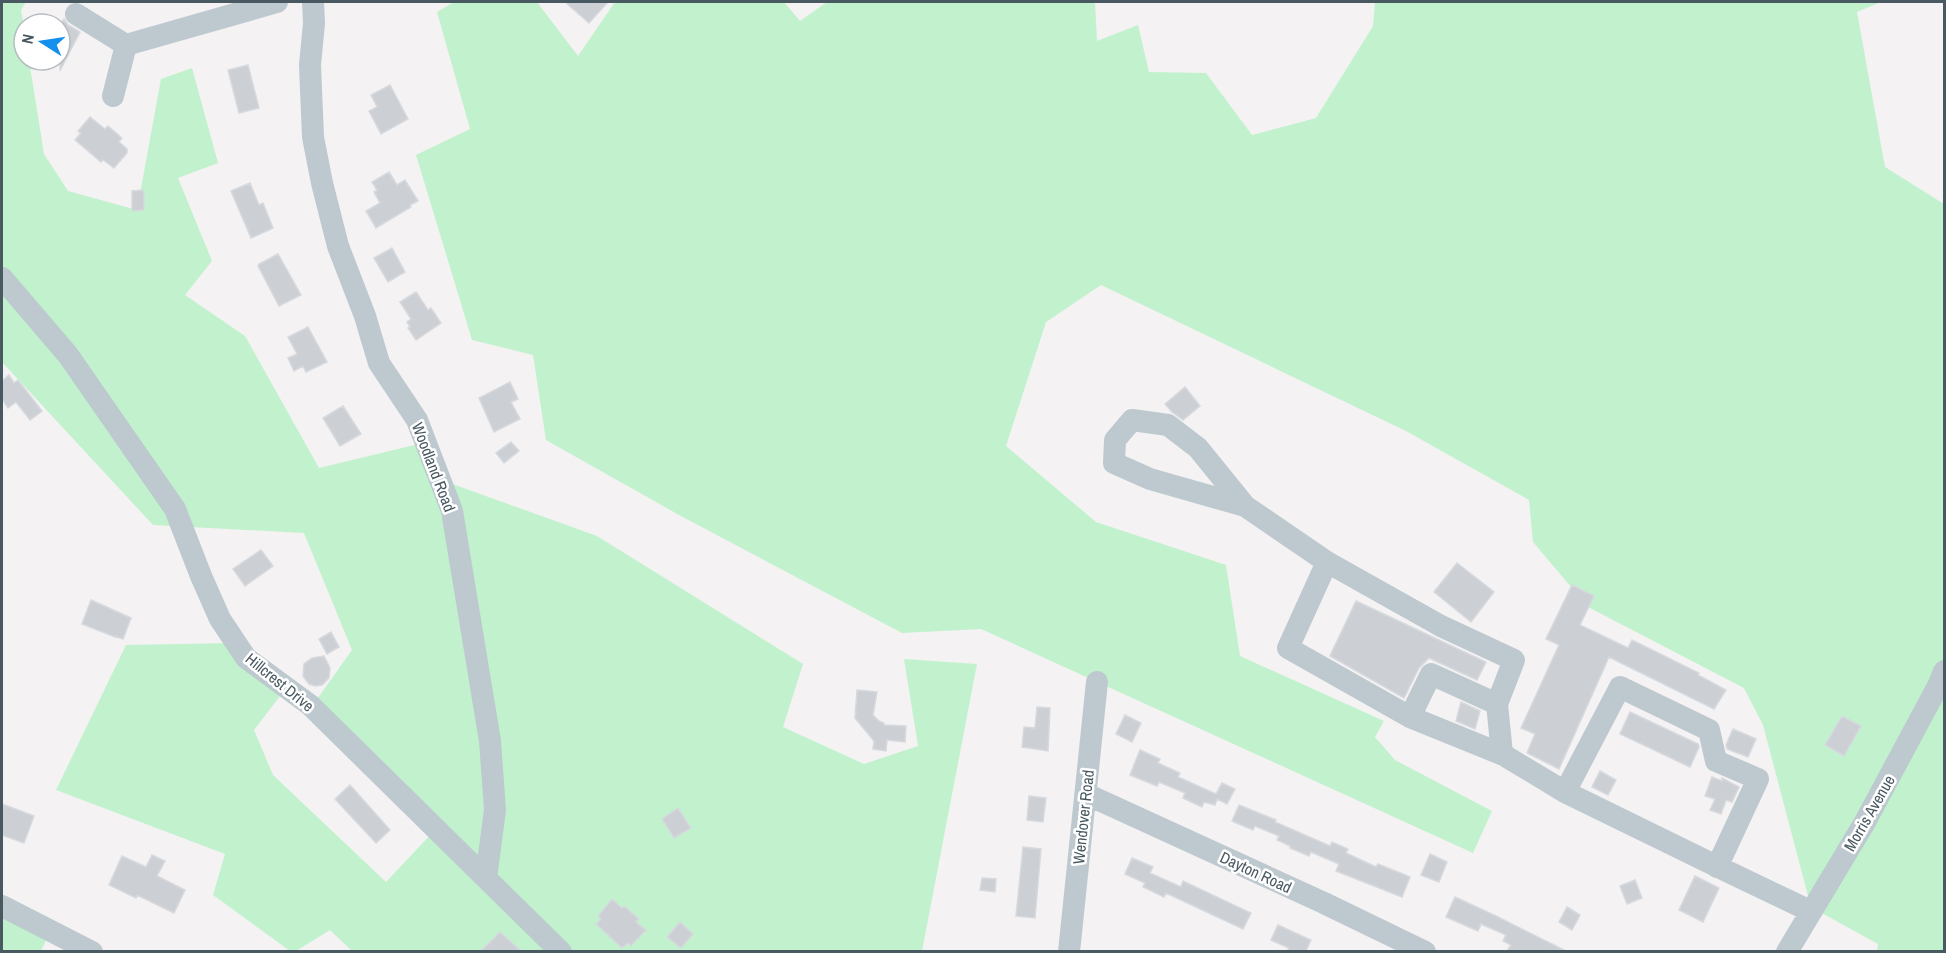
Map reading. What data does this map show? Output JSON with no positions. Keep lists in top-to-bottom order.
{
  "streets": {
    "street": [
      "Woodland Road",
      "Hillcrest Drive",
      "Morris Avenue",
      "Wendover Road",
      "Dayton Road"
    ]
  },
  "crossings": [
    ["Woodland Road", "Hillcrest Drive"],
    ["Wendover Road", "Dayton Road"]
  ],
  "north": "left"
}
